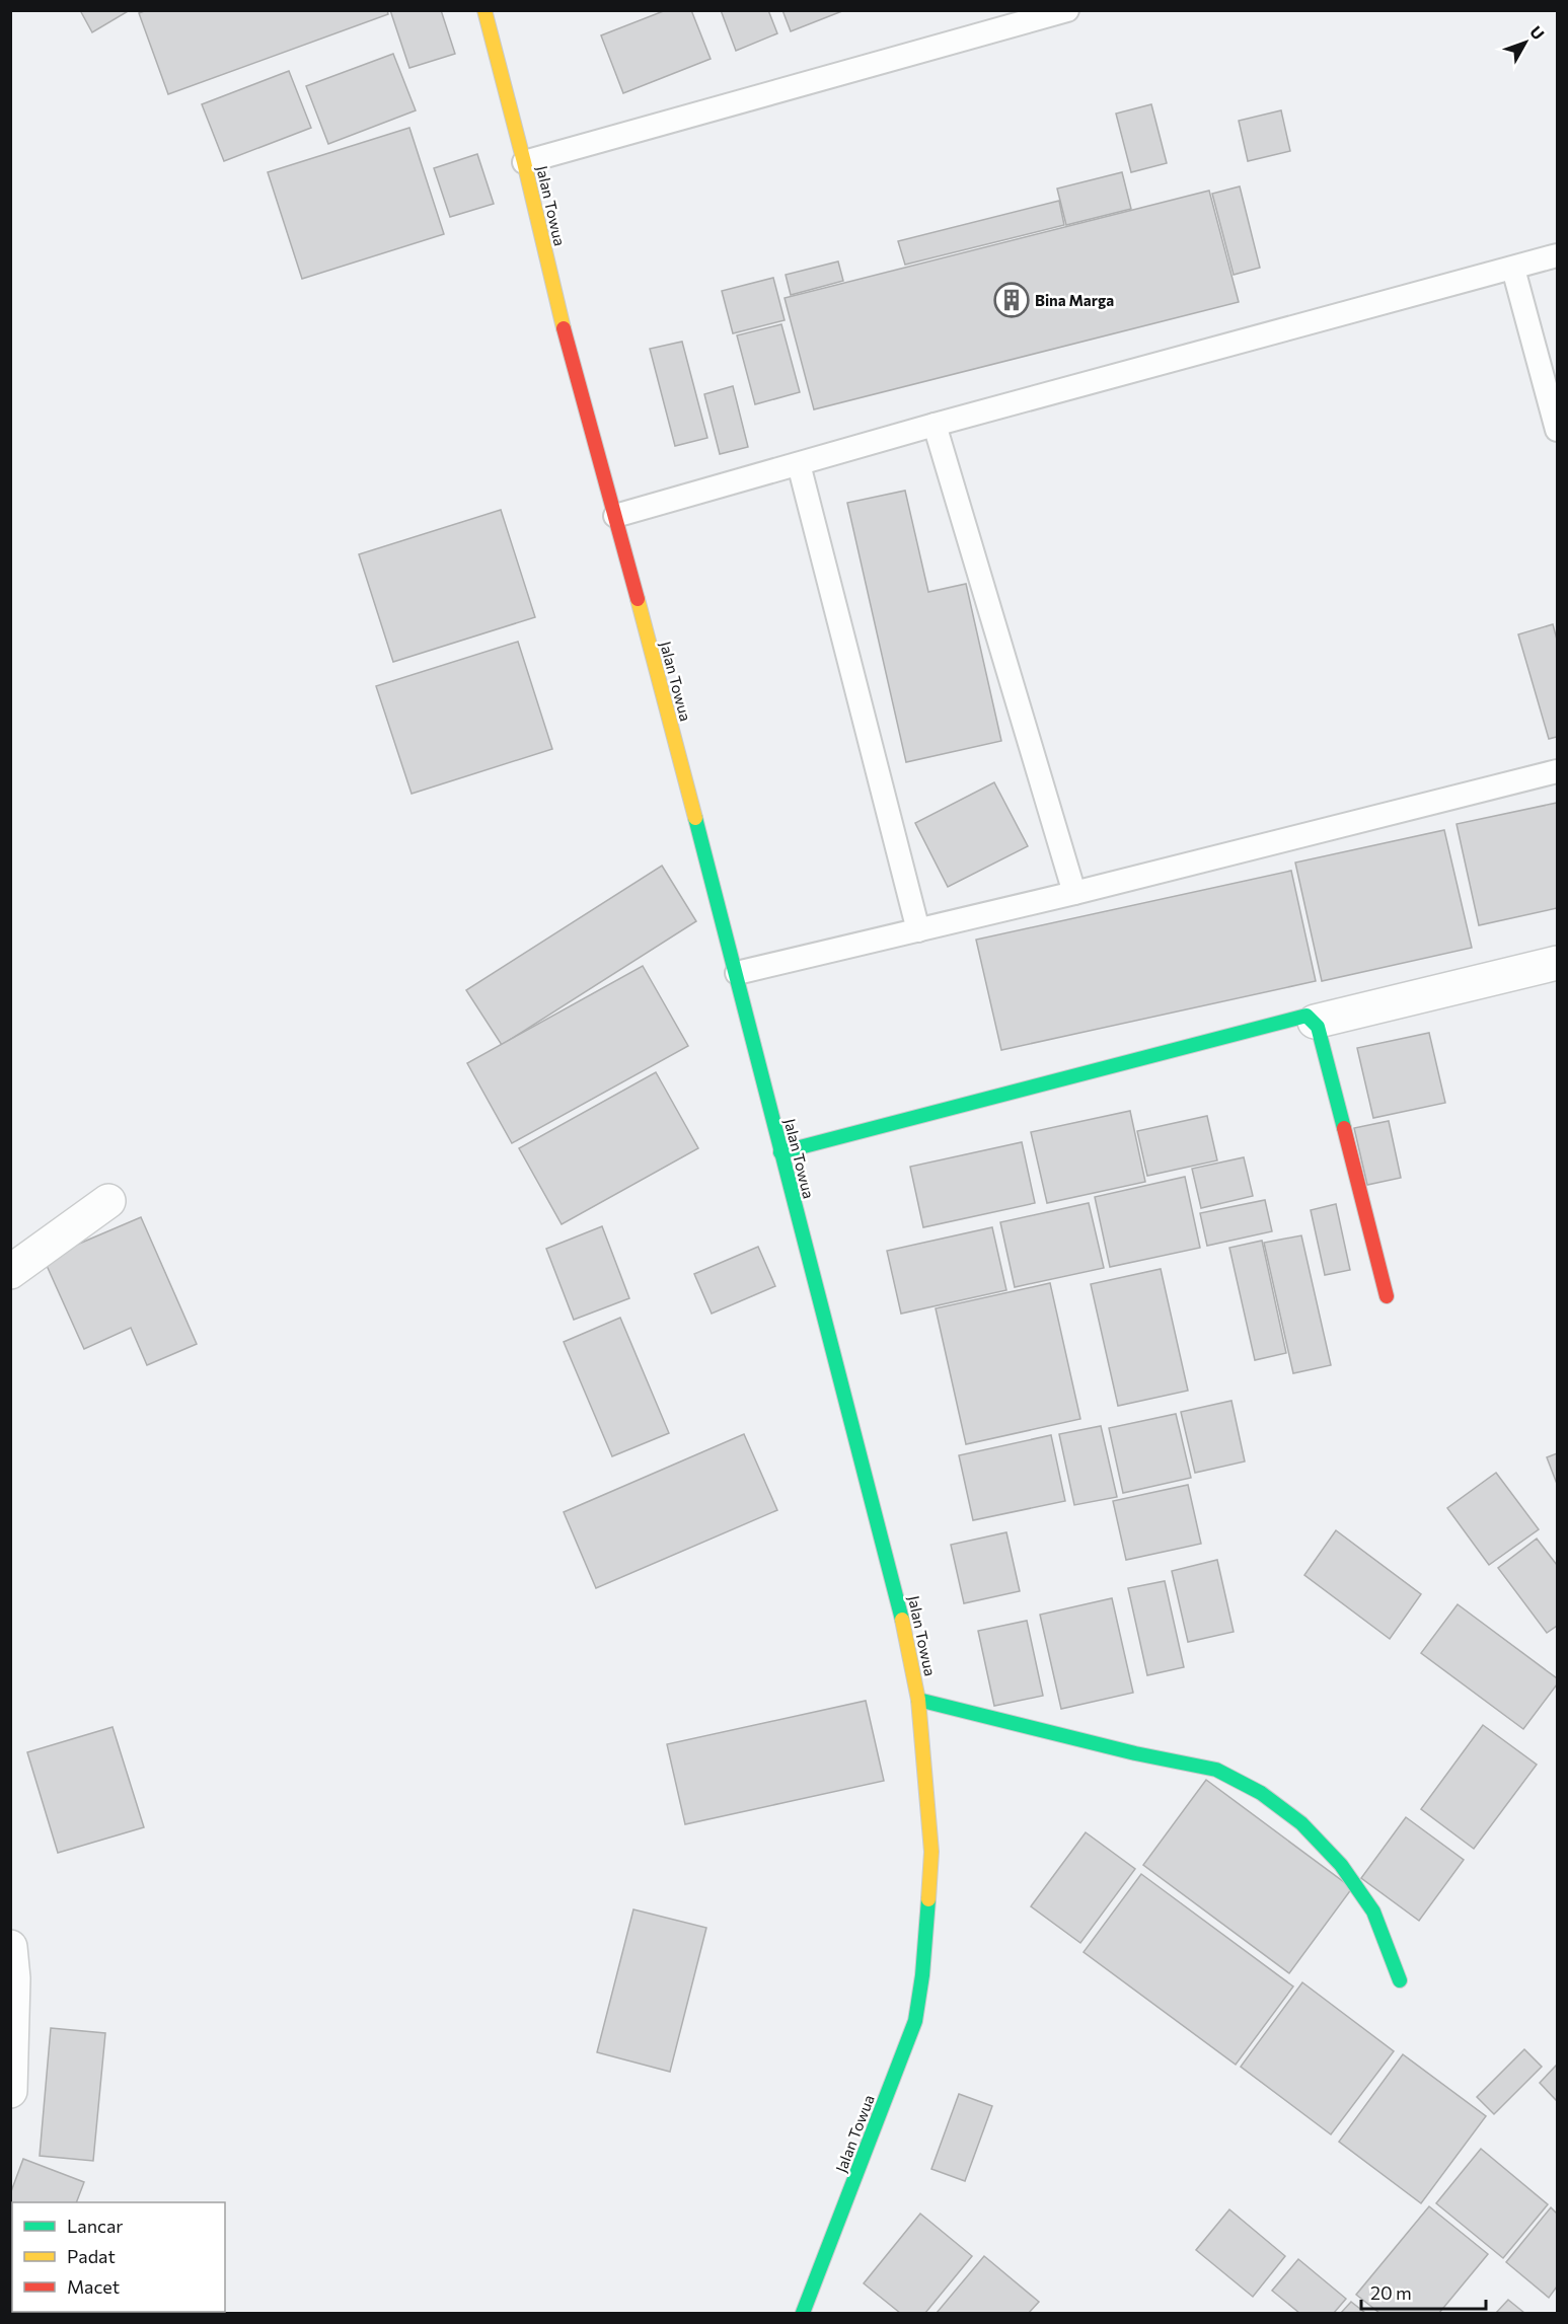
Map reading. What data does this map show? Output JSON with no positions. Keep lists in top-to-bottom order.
{
  "streets": {
    "main road": ["Jalan Towua"]
  },
  "places": {
    "building": ["Bina Marga"]
  },
  "legend": ["Lancar", "Padat", "Macet"],
  "scale_bar": "20 m",
  "north": "top right"
}
